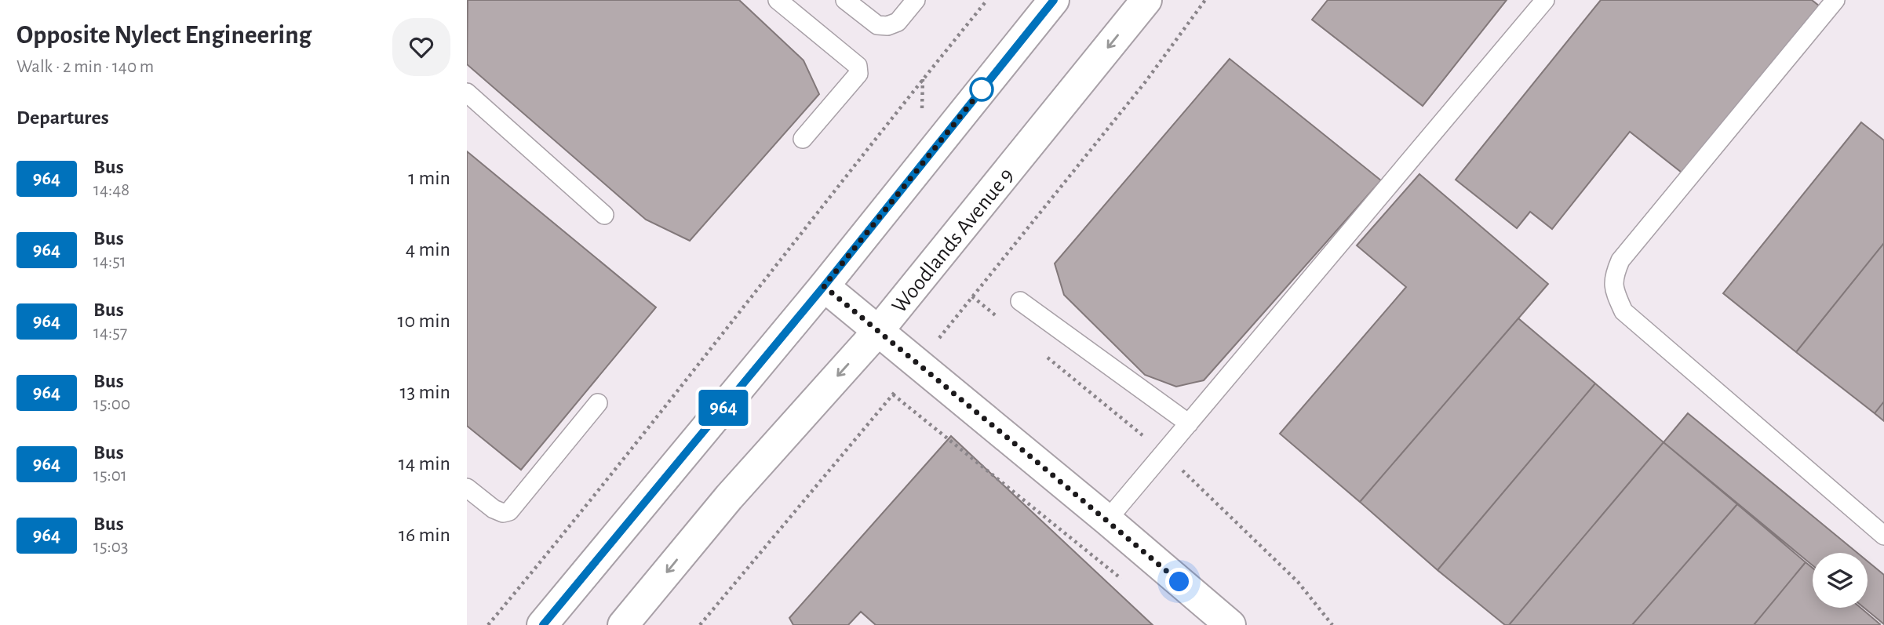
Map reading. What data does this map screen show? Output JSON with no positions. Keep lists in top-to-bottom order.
{
  "streets": {
    "main road": ["Woodlands Avenue 9"]
  },
  "lines": ["bus line 964"],
  "page": {
    "heading": [
      ["Opposite Nylect Engineering", "Walk · 2 min · 140 m"],
      "Departures"
    ],
    "on_map": "964",
    "list": [
      {
        "mark": "964",
        "name": "Bus",
        "note": "14:48",
        "value": "1 min"
      },
      {
        "mark": "964",
        "name": "Bus",
        "note": "14:51",
        "value": "4 min"
      },
      {
        "mark": "964",
        "name": "Bus",
        "note": "14:57",
        "value": "10 min"
      },
      {
        "mark": "964",
        "name": "Bus",
        "note": "15:00",
        "value": "13 min"
      },
      {
        "mark": "964",
        "name": "Bus",
        "note": "15:01",
        "value": "14 min"
      },
      {
        "mark": "964",
        "name": "Bus",
        "note": "15:03",
        "value": "16 min"
      }
    ]
  }
}
